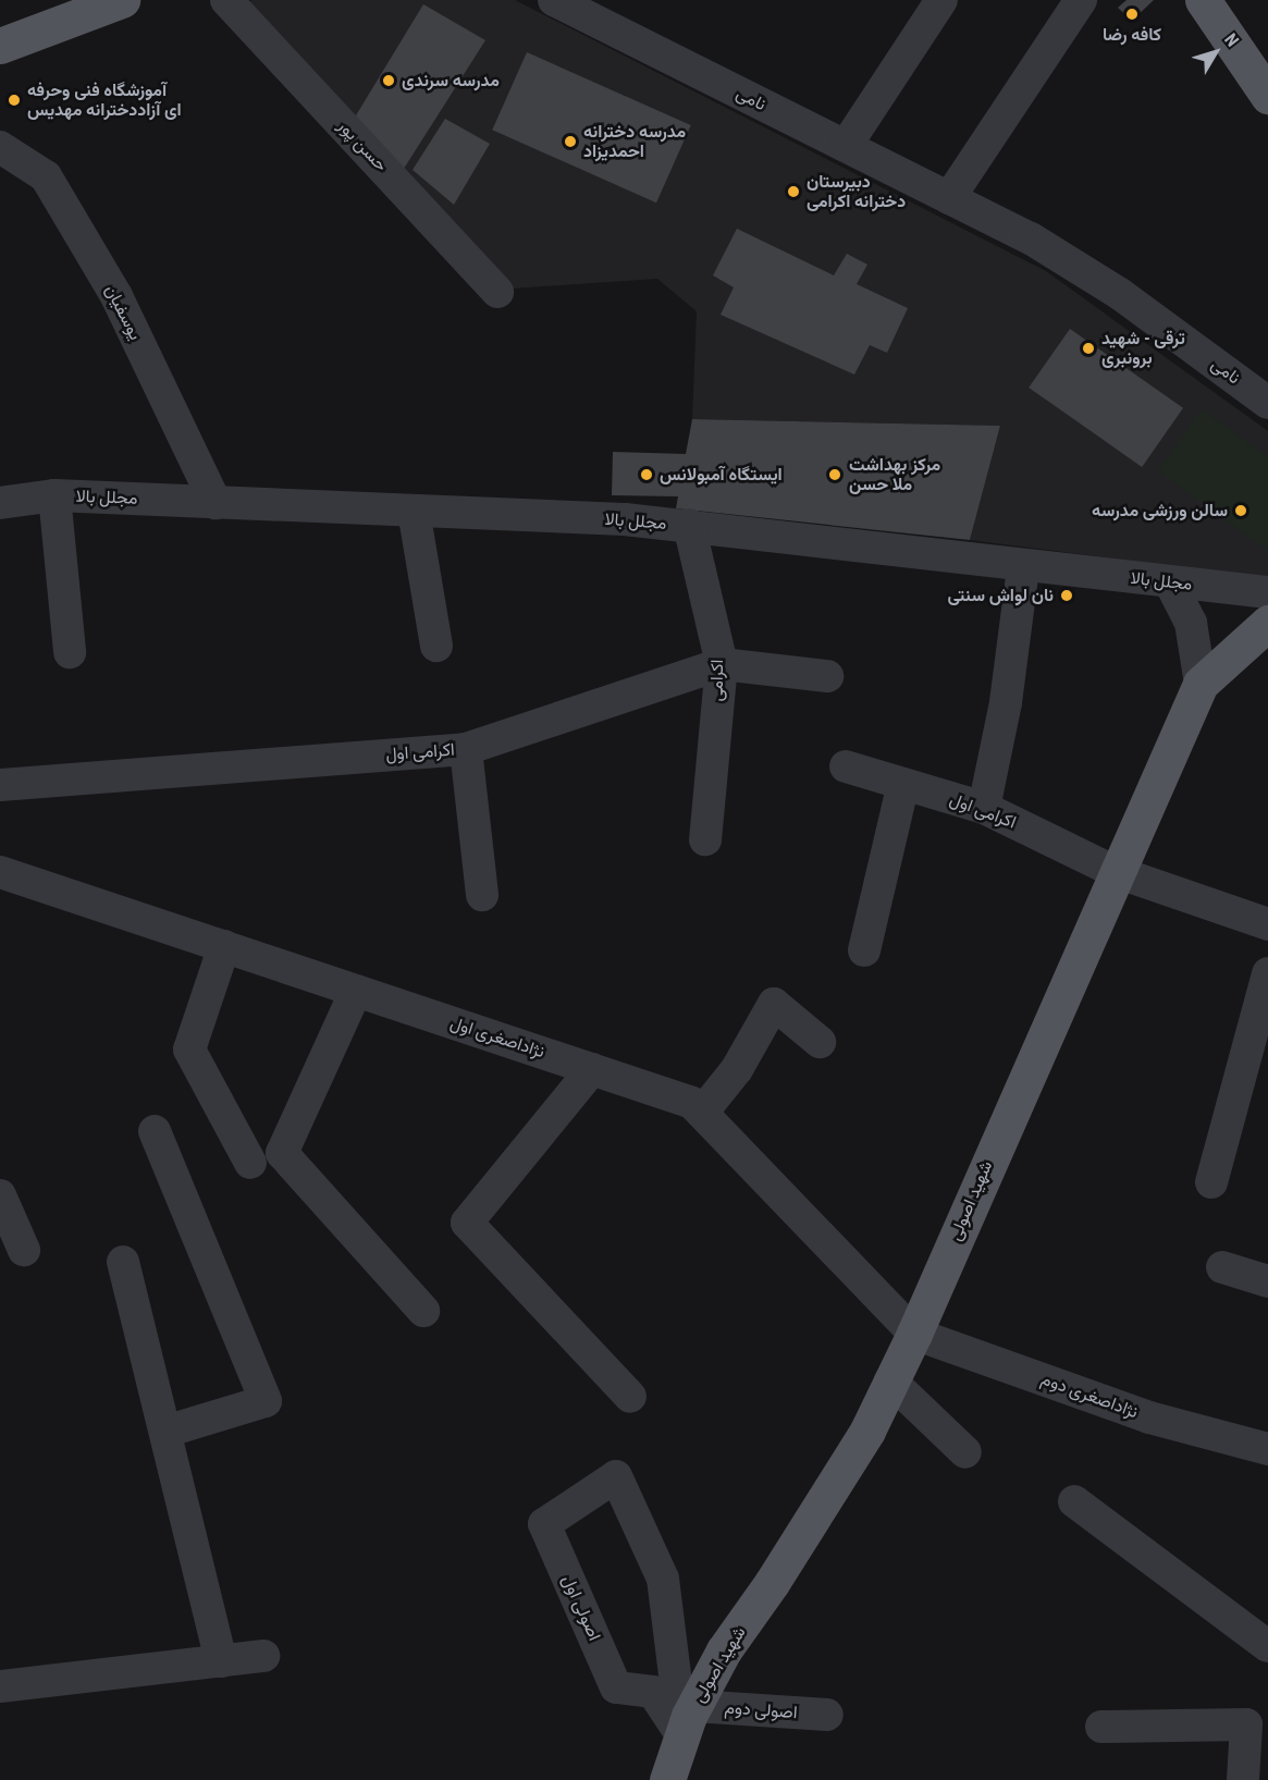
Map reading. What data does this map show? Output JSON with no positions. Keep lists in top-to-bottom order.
{
  "streets": {
    "main road": ["شهید اصولی"],
    "street": [
      "نامی",
      "حسن پور",
      "یوسفیان",
      "مجلل بالا",
      "اکرامی",
      "اکرامی اول",
      "نژاداصغری اول",
      "نژاداصغری دوم",
      "اصولی اول",
      "اصولی دوم"
    ]
  },
  "crossings": [
    ["یوسفیان", "مجلل بالا"],
    ["مجلل بالا", "اکرامی"],
    ["اکرامی", "اکرامی اول"],
    ["اکرامی اول", "شهید اصولی"],
    ["نژاداصغری اول", "شهید اصولی"],
    ["نژاداصغری اول", "نژاداصغری دوم"],
    ["شهید اصولی", "نژاداصغری دوم"],
    ["شهید اصولی", "اصولی اول"],
    ["شهید اصولی", "اصولی دوم"],
    ["اصولی اول", "اصولی دوم"]
  ],
  "places": [
    "کافه رضا",
    "مدرسه سرندی",
    "آموزشگاه فنی وحرفه ای آزاددخترانه مهدیس",
    "مدرسه دخترانه احمدیزاد",
    "دبیرستان دخترانه اکرامی",
    "ترقی - شهید برونبری",
    "ایستگاه آمبولانس",
    "مرکز بهداشت ملا حسن",
    "سالن ورزشی مدرسه",
    "نان لواش سنتی"
  ],
  "north": "top right"
}
